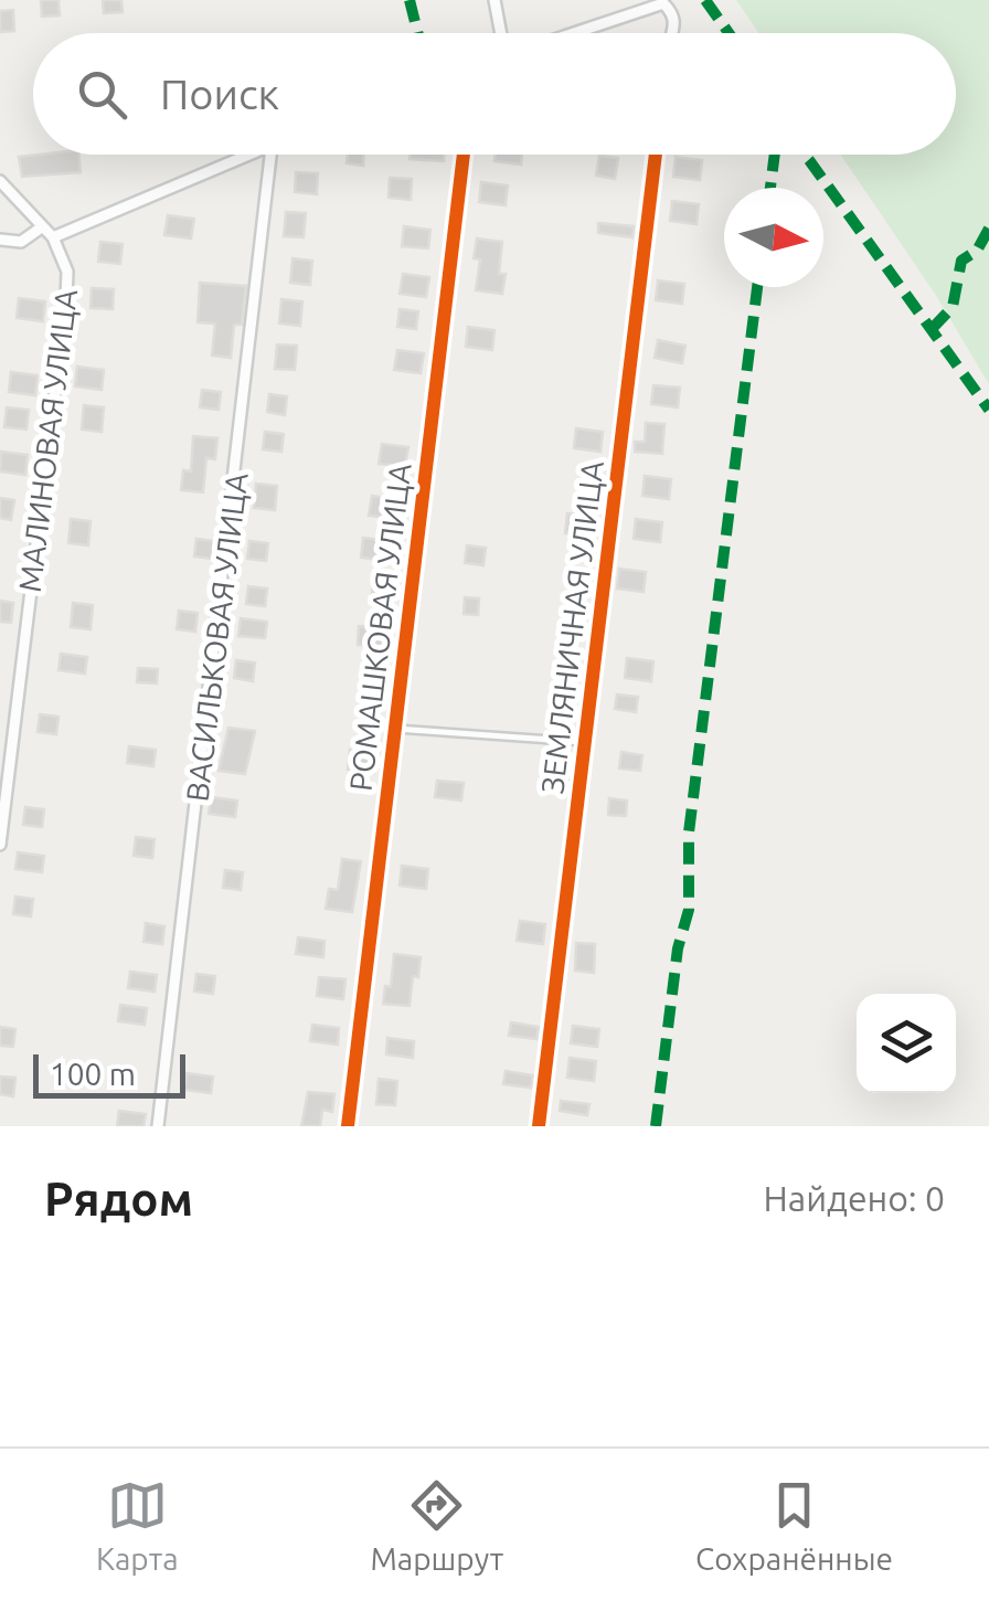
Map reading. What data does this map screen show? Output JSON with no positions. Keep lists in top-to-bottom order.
{
  "streets": {
    "street": [
      "МАЛИНОВАЯ УЛИЦА",
      "РОМАШКОВАЯ УЛИЦА",
      "ЗЕМЛЯНИЧНАЯ УЛИЦА",
      "ВАСИЛЬКОВАЯ УЛИЦА"
    ]
  },
  "scale_bar": "100 m",
  "north": "right",
  "page": {
    "search": "Поиск",
    "scale": "100 m",
    "heading": ["Рядом", "Найдено: 0"],
    "nav": ["Карта", "Маршрут", "Сохранённые"]
  }
}
